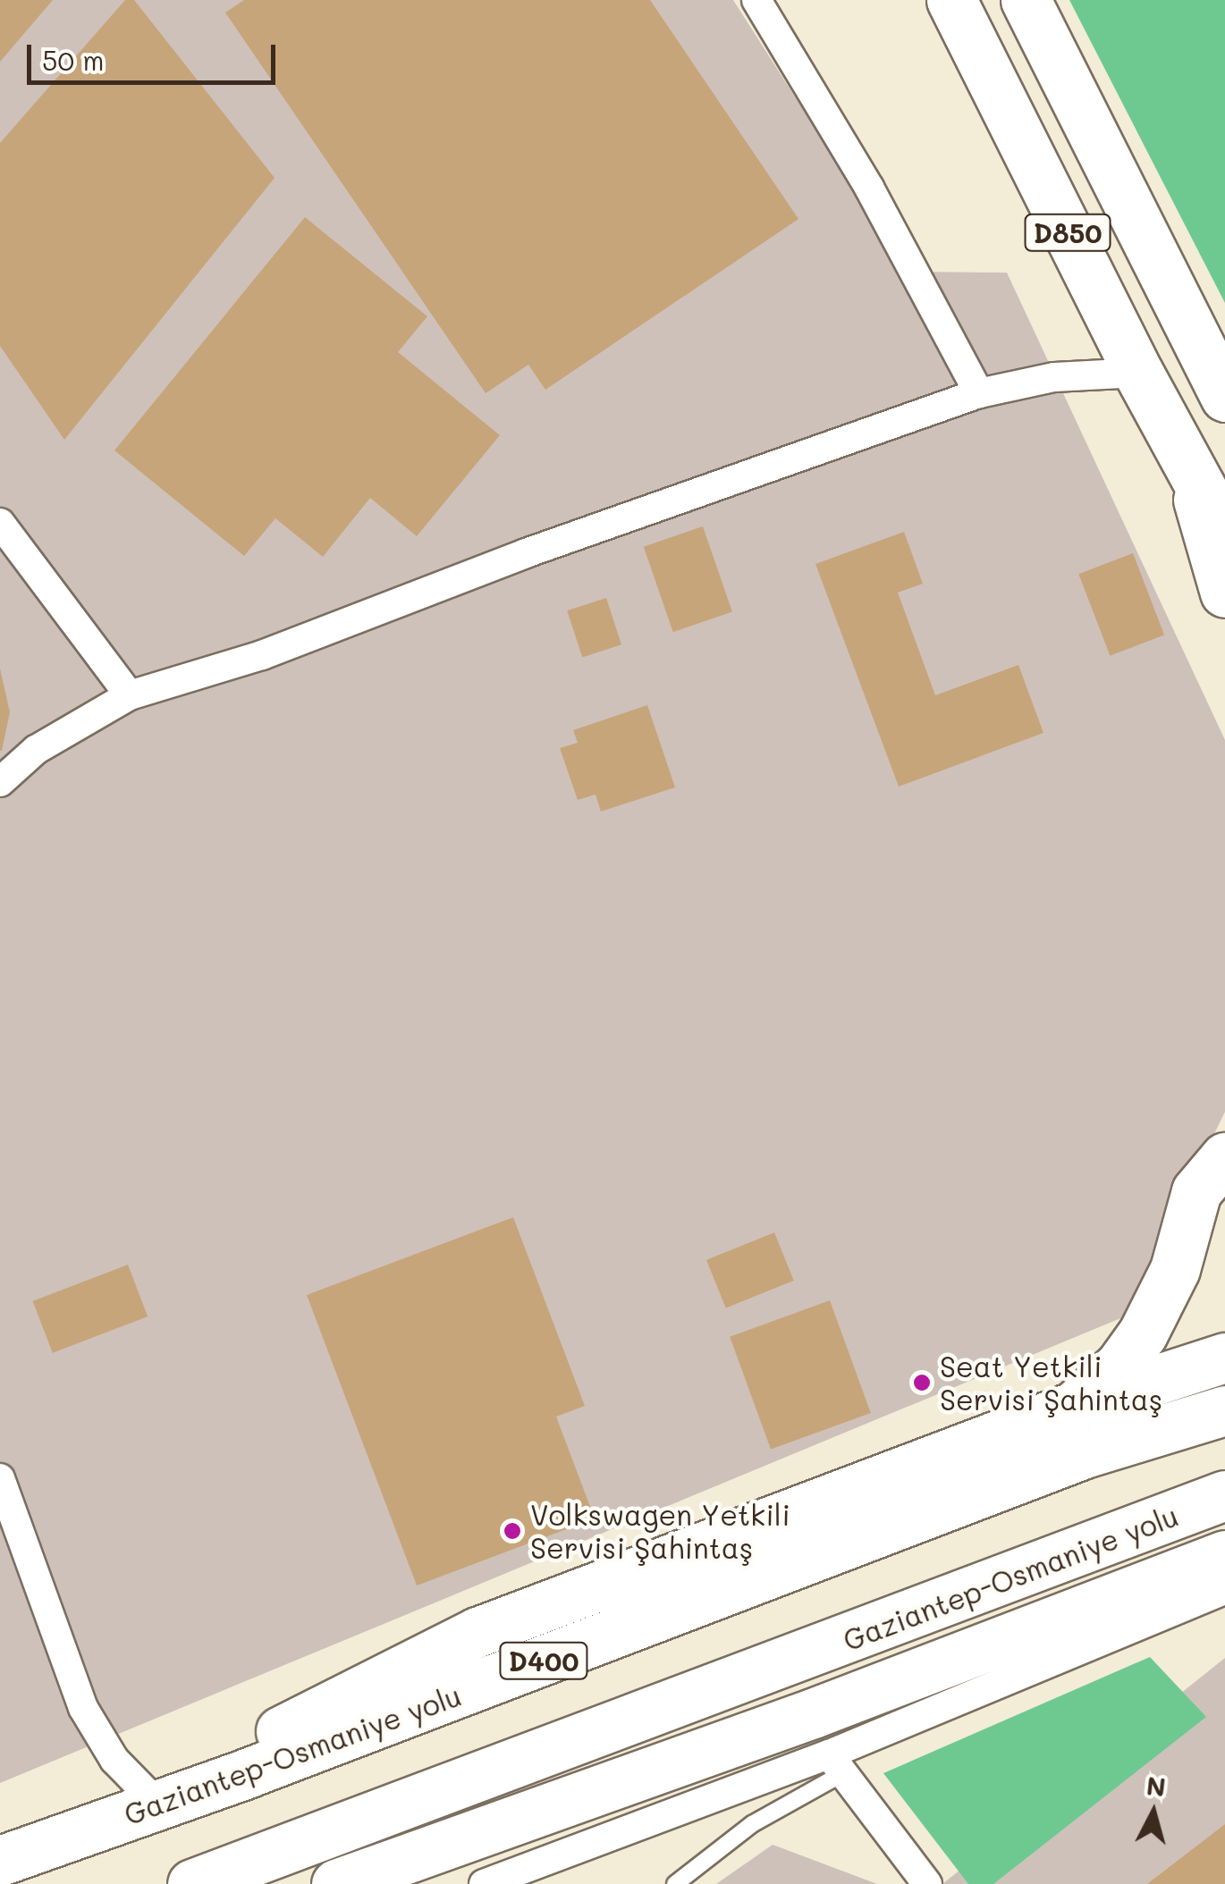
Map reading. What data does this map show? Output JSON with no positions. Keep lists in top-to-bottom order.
{
  "streets": {
    "highway": ["D850", "Gaziantep-Osmaniye yolu", "D400"]
  },
  "places": ["Seat Yetkili Servisi Şahintaş", "Volkswagen Yetkili Servisi Şahintaş"],
  "scale_bar": "50 m",
  "north": "top"
}
